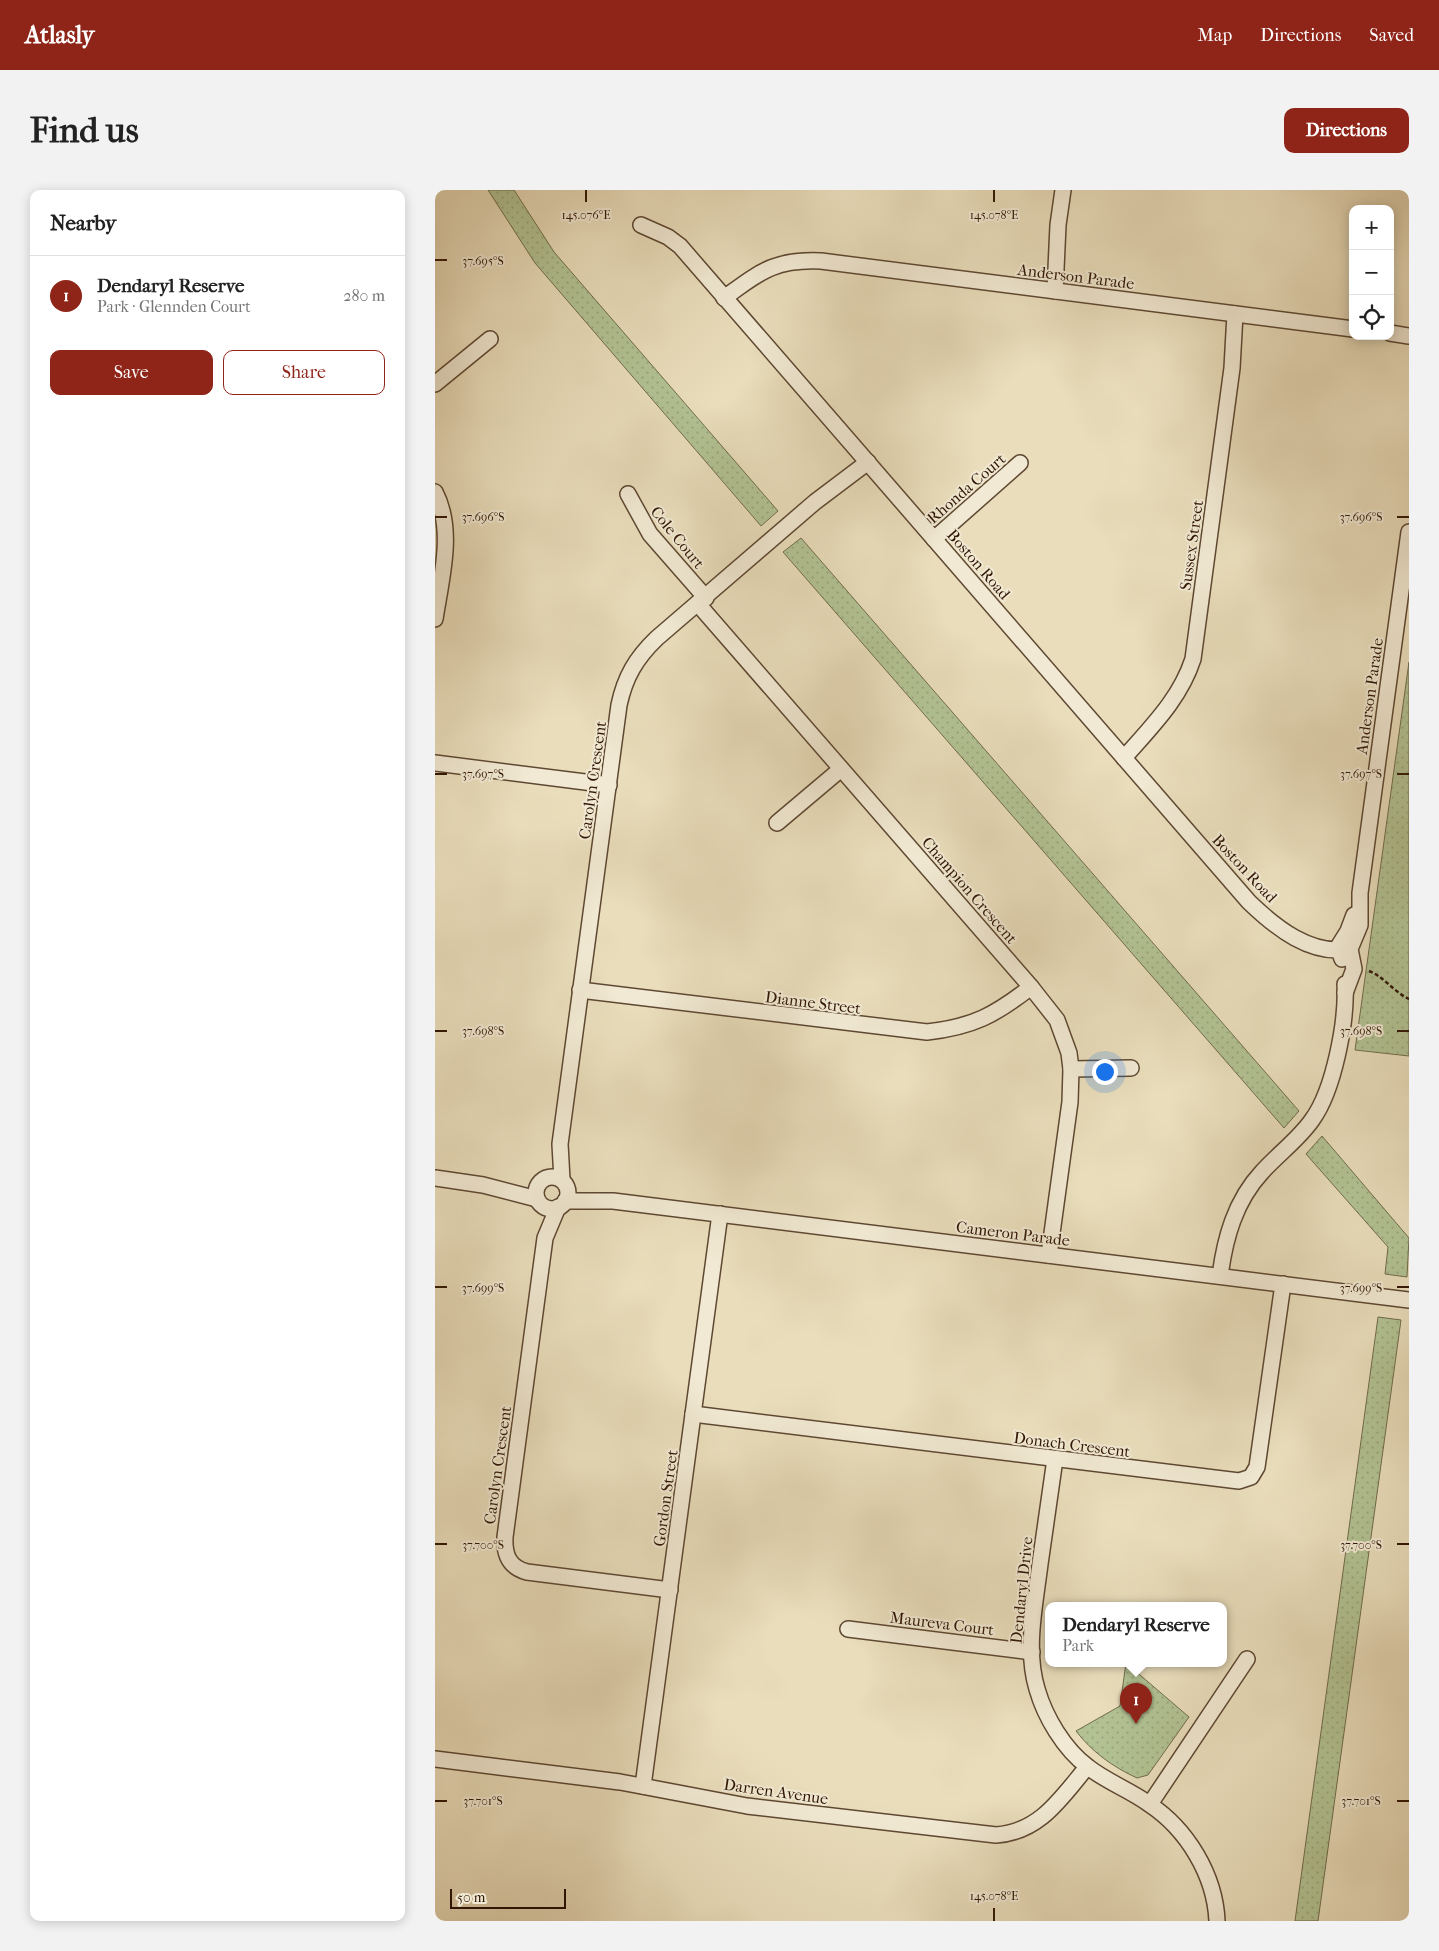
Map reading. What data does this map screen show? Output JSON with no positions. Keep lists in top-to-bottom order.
{
  "streets": {
    "street": [
      "Anderson Parade",
      "Rhonda Court",
      "Cole Court",
      "Sussex Street",
      "Boston Road",
      "Carolyn Crescent",
      "Champion Crescent",
      "Dianne Street",
      "Cameron Parade",
      "Donach Crescent",
      "Gordon Street",
      "Dendaryl Drive",
      "Maureva Court",
      "Darren Avenue"
    ]
  },
  "crossings": [
    ["Anderson Parade", "Sussex Street"],
    ["Anderson Parade", "Boston Road"],
    ["Anderson Parade", "Cameron Parade"],
    ["Rhonda Court", "Boston Road"],
    ["Cole Court", "Carolyn Crescent"],
    ["Cole Court", "Champion Crescent"],
    ["Sussex Street", "Boston Road"],
    ["Boston Road", "Carolyn Crescent"],
    ["Carolyn Crescent", "Champion Crescent"],
    ["Carolyn Crescent", "Dianne Street"],
    ["Carolyn Crescent", "Cameron Parade"],
    ["Carolyn Crescent", "Gordon Street"],
    ["Champion Crescent", "Dianne Street"],
    ["Champion Crescent", "Cameron Parade"],
    ["Cameron Parade", "Donach Crescent"],
    ["Cameron Parade", "Gordon Street"],
    ["Donach Crescent", "Gordon Street"],
    ["Donach Crescent", "Dendaryl Drive"],
    ["Gordon Street", "Darren Avenue"],
    ["Dendaryl Drive", "Maureva Court"],
    ["Dendaryl Drive", "Darren Avenue"]
  ],
  "scale_bar": "50 m",
  "page": {
    "header": "Atlasly",
    "nav": ["Map", "Directions", "Saved"],
    "buttons": [
      "Directions",
      ["Save", "Share"]
    ],
    "title": "Find us",
    "heading": "Nearby",
    "map_buttons": ["+", "−"],
    "list": [
      {
        "mark": "1",
        "name": "Dendaryl Reserve",
        "note": "Park · Glennden Court",
        "value": "280 m"
      }
    ],
    "popup": ["Dendaryl Reserve", "Park"],
    "pins": "1",
    "scale": "50 m"
  },
  "coordinates": [
    "145.076°E",
    "145.078°E",
    "37.695°S",
    "37.696°S",
    "37.697°S",
    "37.698°S",
    "37.699°S",
    "37.700°S",
    "37.701°S"
  ]
}
